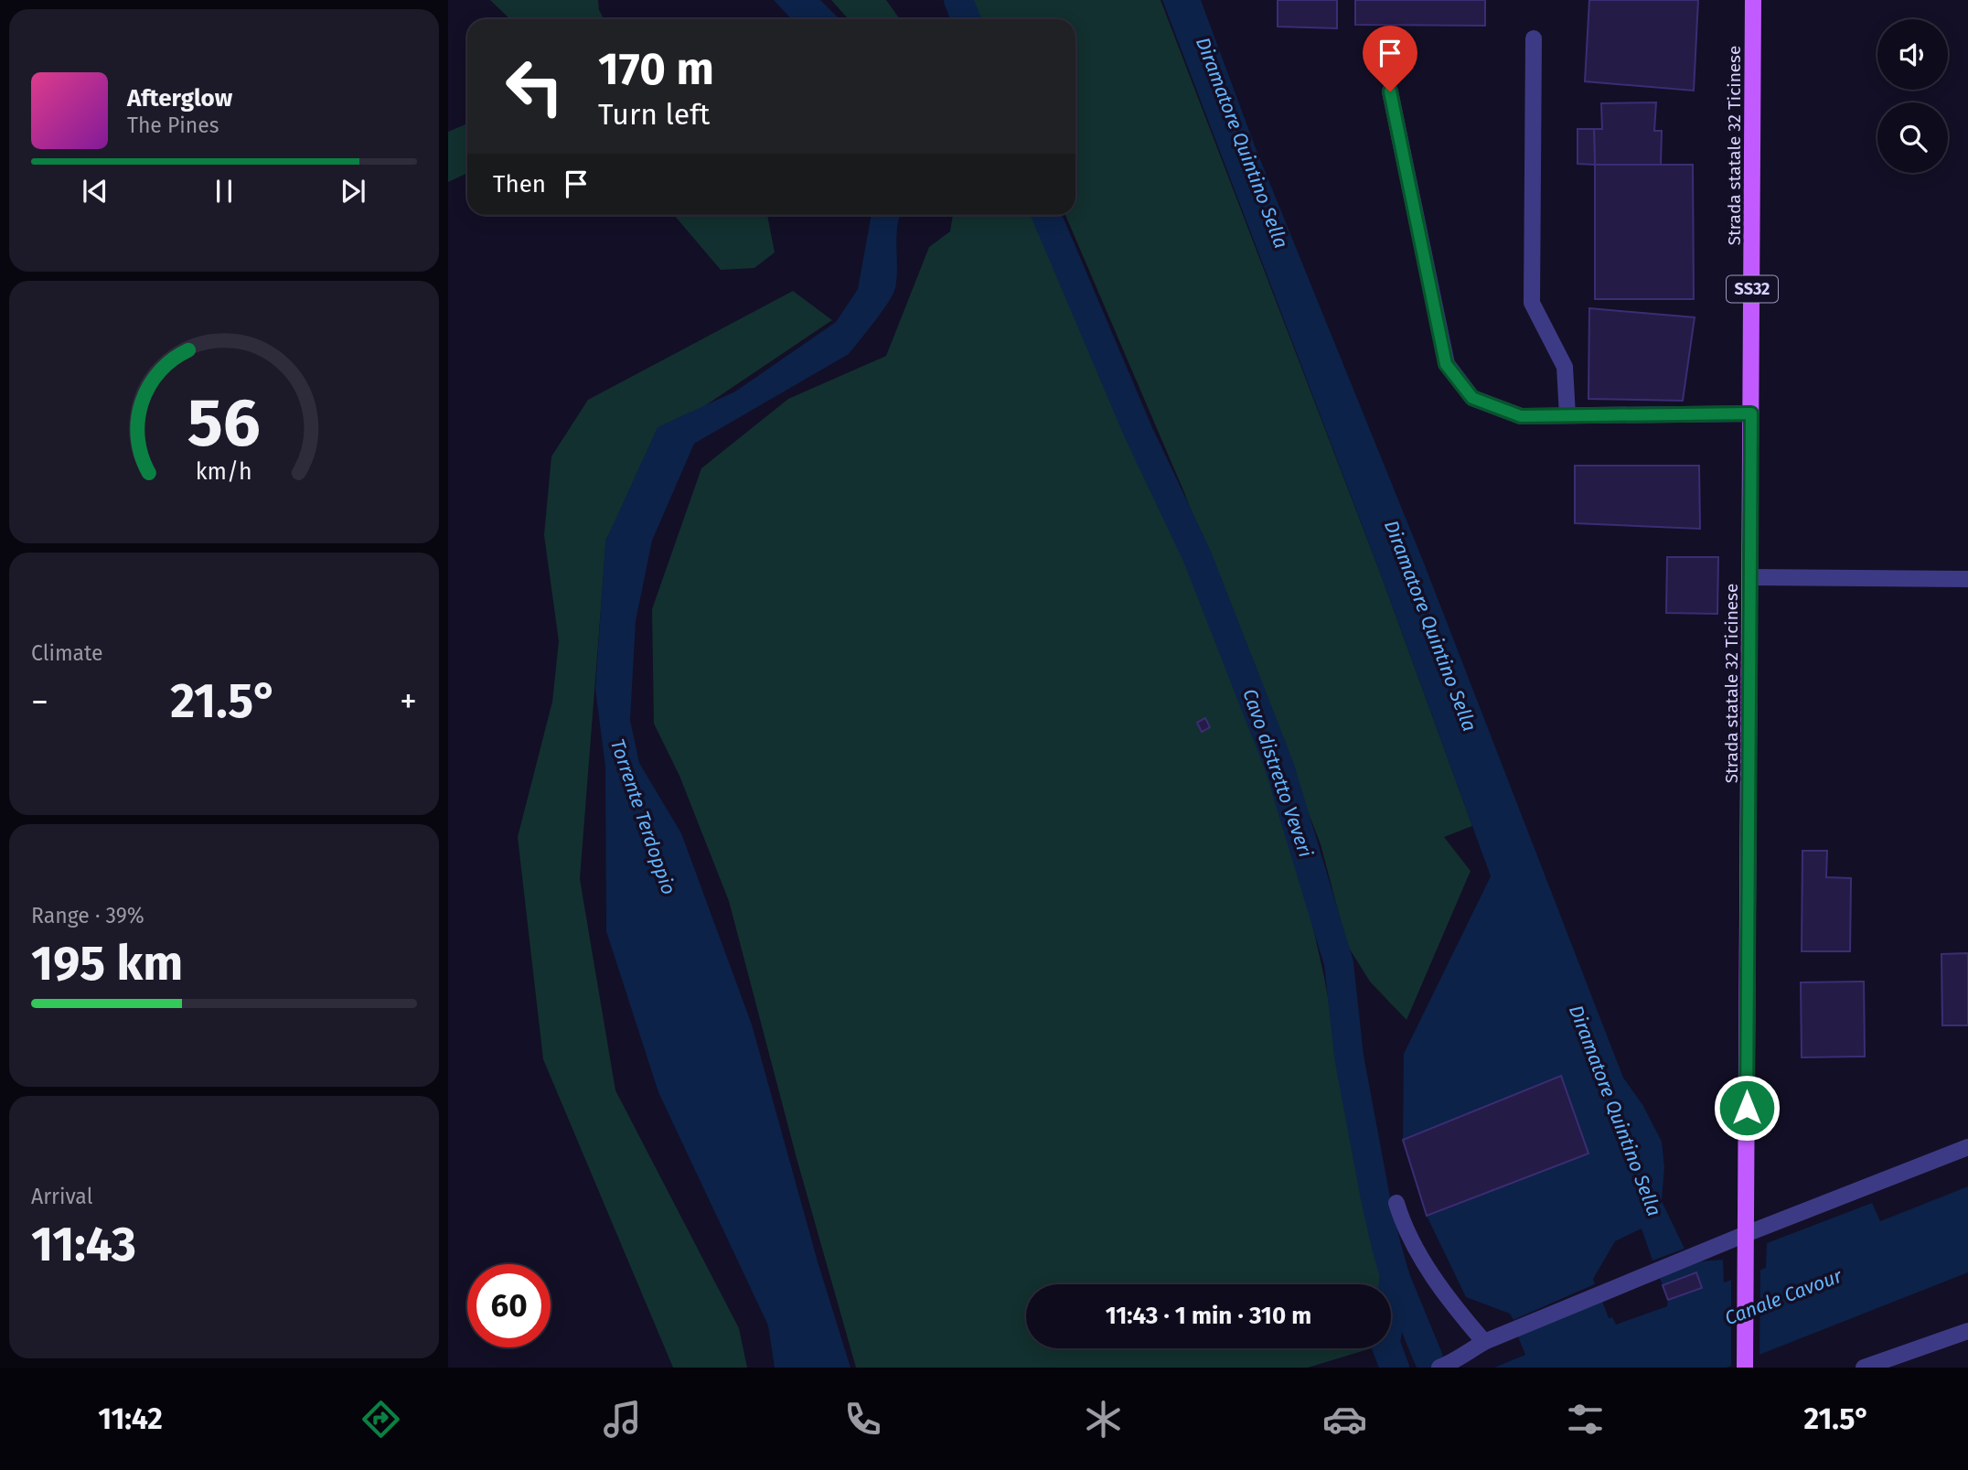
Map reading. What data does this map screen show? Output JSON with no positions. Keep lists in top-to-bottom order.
{
  "streets": {
    "main road": ["Strada statale 32 Ticinese", "SS32"]
  },
  "water": [
    "Diramatore Quintino Sella",
    "Cavo distretto Veveri",
    "Torrente Terdoppio",
    "Canale Cavour"
  ],
  "page": {
    "turn": ["170 m", "Turn left"],
    "song": ["Afterglow", "The Pines"],
    "then": "Then",
    "tile": [
      "Climate",
      ["Range · 39%", "195 km"],
      ["Arrival", "11:43"]
    ],
    "heat": ["−", "21.5°", "+"],
    "limit": "60",
    "trip": "11:43 · 1 min · 310 m",
    "tabs": ["11:42", "21.5°"],
    "gauge": ["56", "km/h"]
  }
}
